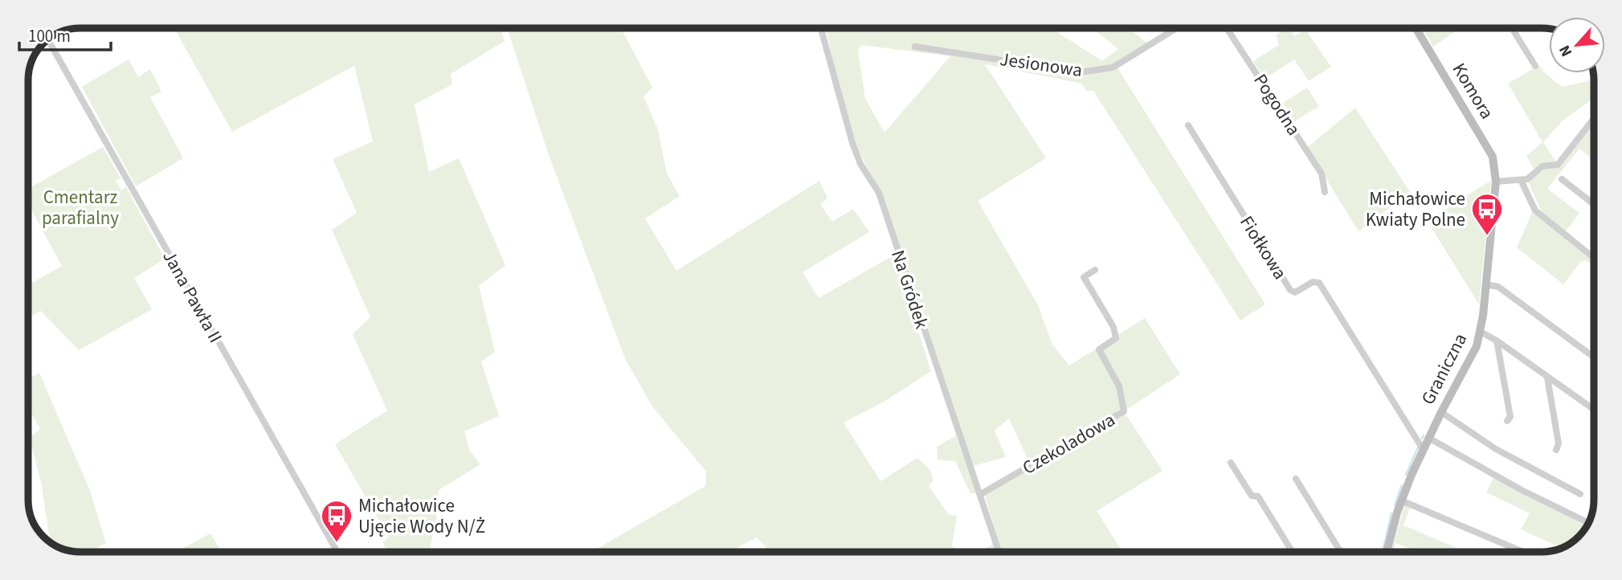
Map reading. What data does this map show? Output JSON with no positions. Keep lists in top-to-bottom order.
{
  "streets": {
    "street": [
      "Jesionowa",
      "Komora",
      "Pogodna",
      "Fiołkowa",
      "Na Gródek",
      "Jana Pawła II",
      "Graniczna",
      "Czekoladowa"
    ]
  },
  "crossings": [
    ["Komora", "Graniczna"],
    ["Fiołkowa", "Graniczna"],
    ["Na Gródek", "Czekoladowa"]
  ],
  "parks": ["Cmentarz parafialny"],
  "places": {
    "bus stop": ["Michałowice Kwiaty Polne", "Michałowice Ujęcie Wody N/Ż"]
  },
  "scale_bar": "100 m",
  "north": "bottom left"
}
